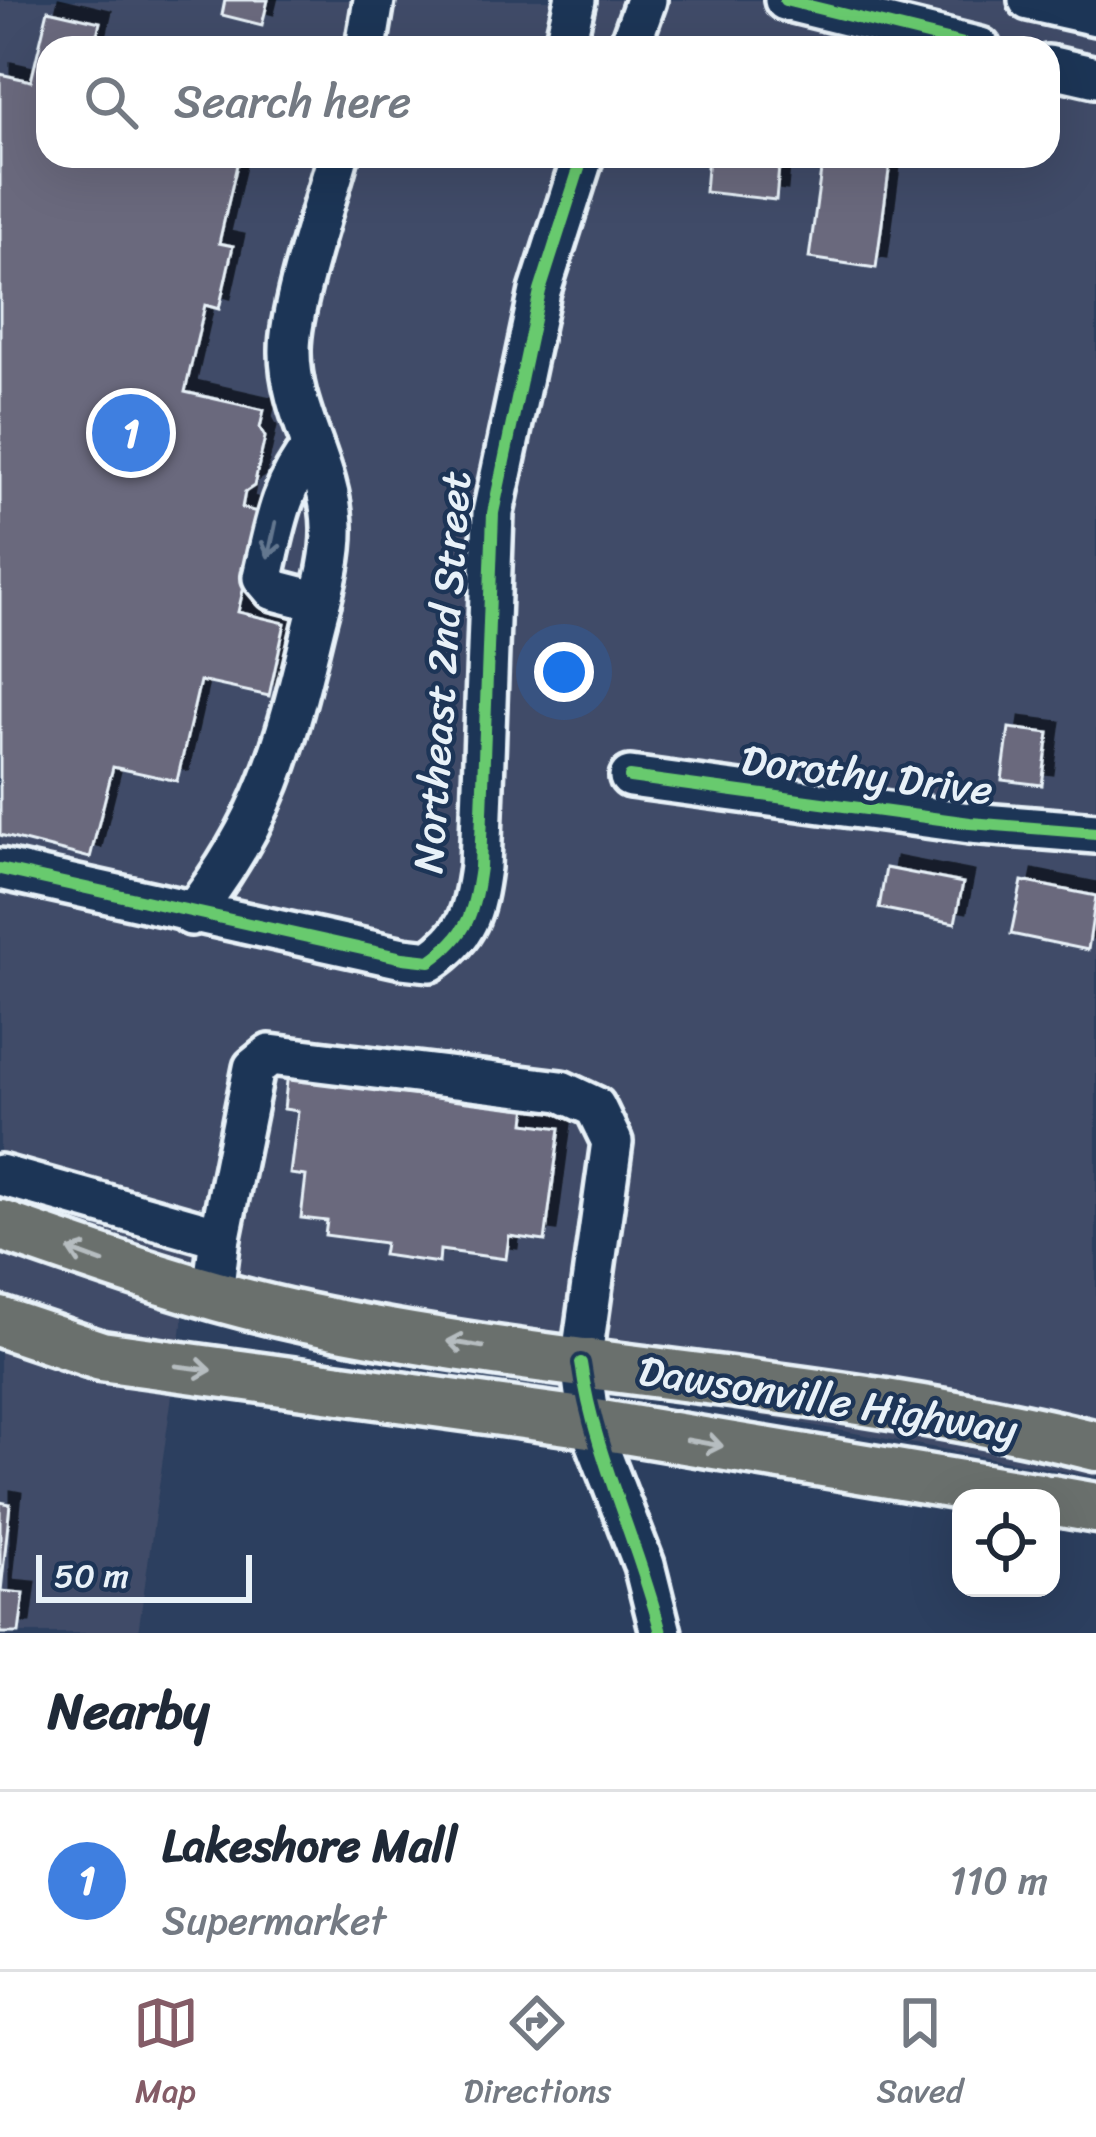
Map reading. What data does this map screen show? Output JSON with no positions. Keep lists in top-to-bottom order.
{
  "streets": {
    "main road": ["Dawsonville Highway"],
    "street": ["Northeast 2nd Street", "Dorothy Drive"]
  },
  "scale_bar": "50 m",
  "page": {
    "search": "Search here",
    "pins": "1",
    "scale": "50 m",
    "heading": "Nearby",
    "list": [
      {
        "mark": "1",
        "name": "Lakeshore Mall",
        "note": "Supermarket",
        "value": "110 m"
      }
    ],
    "nav": ["Map", "Directions", "Saved"]
  }
}
